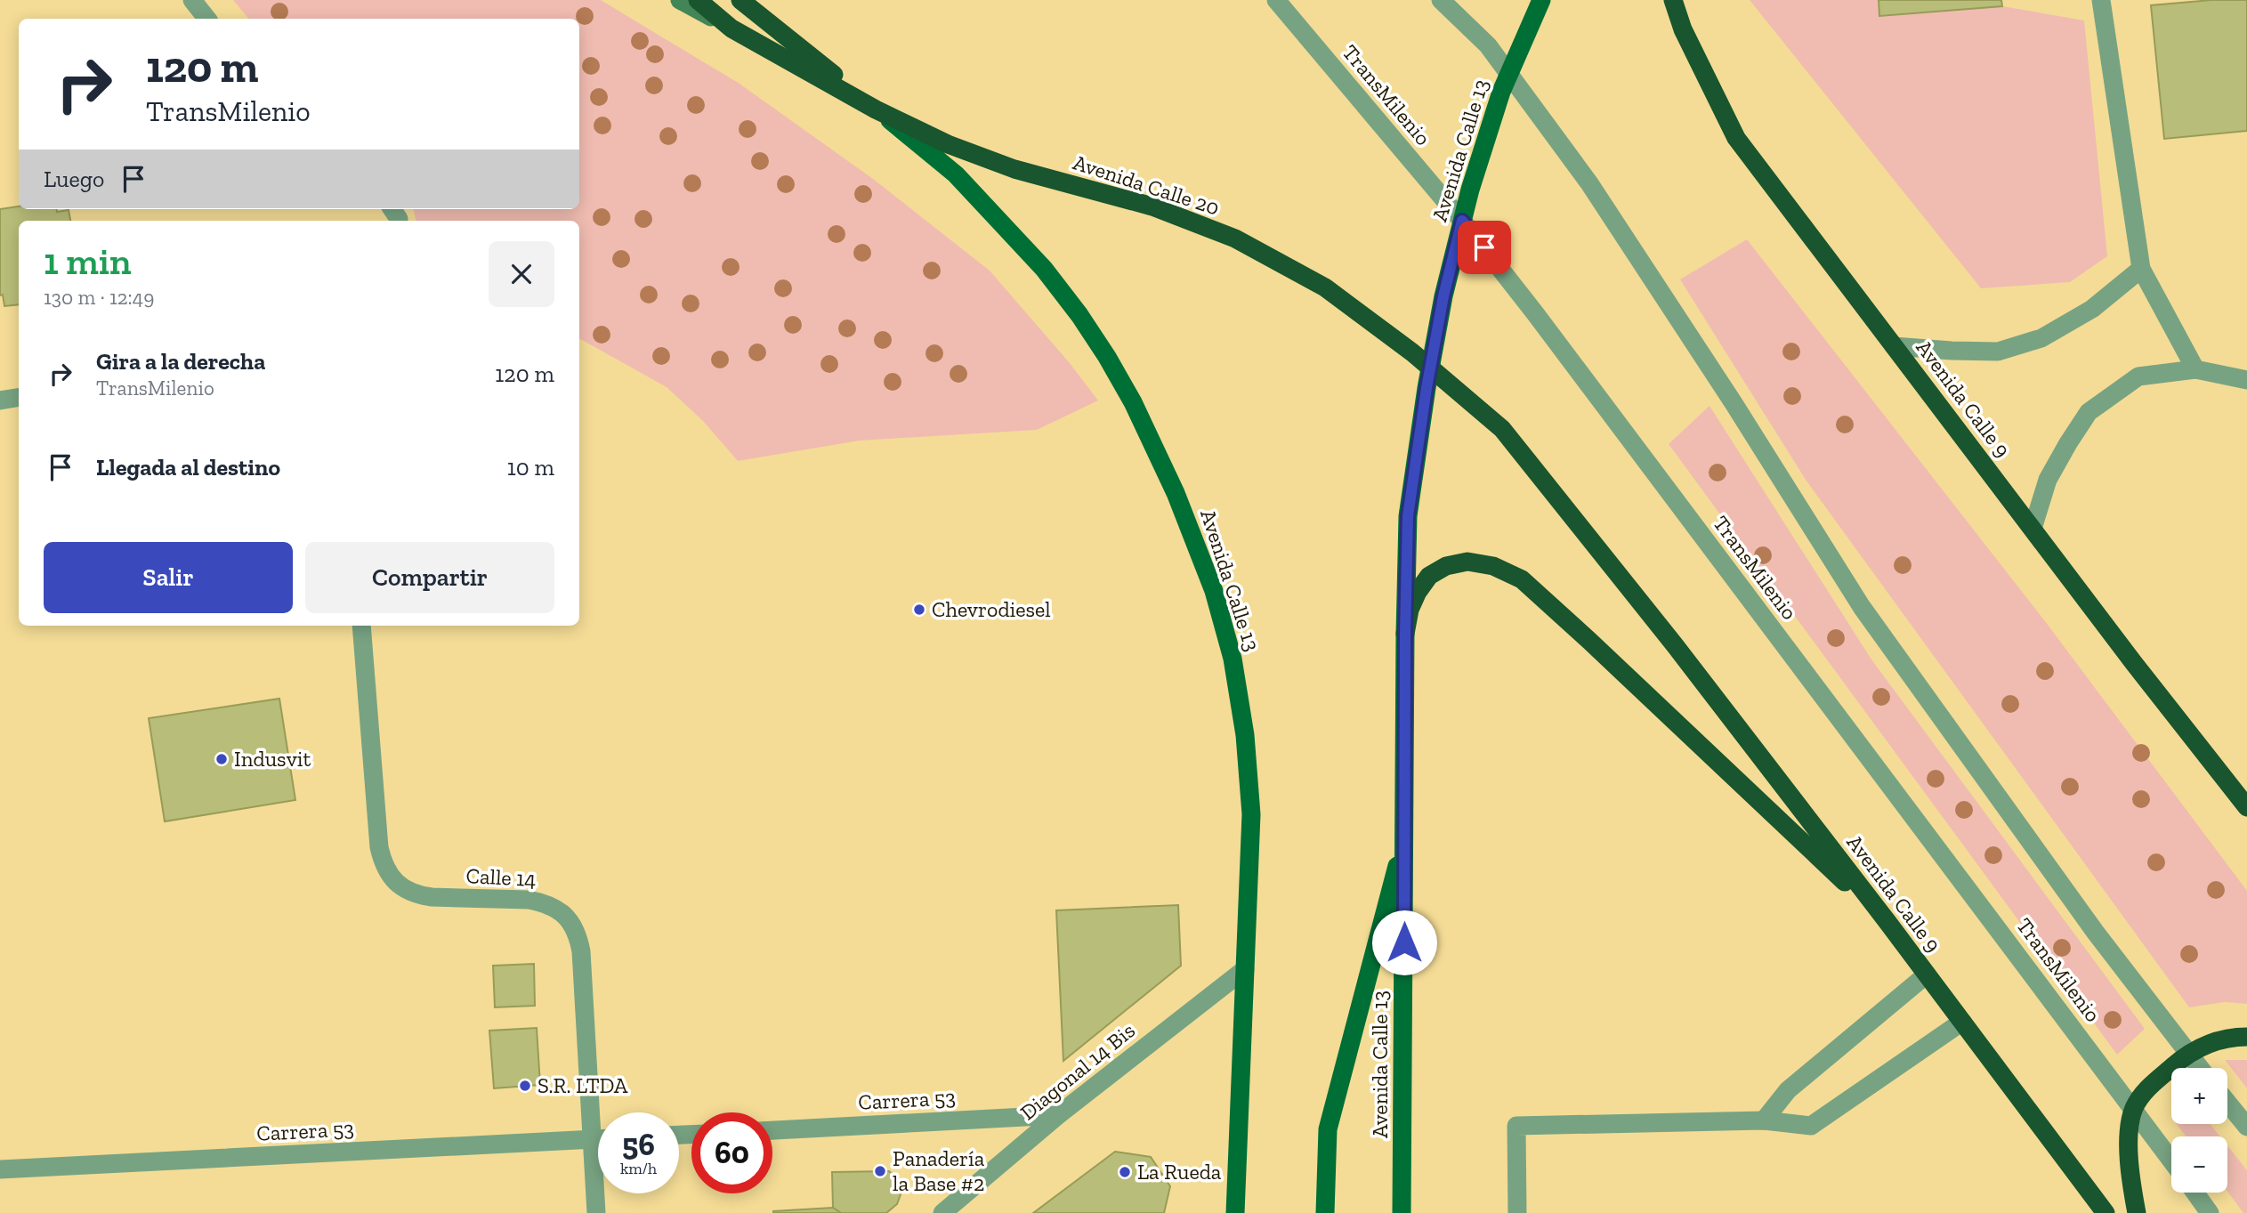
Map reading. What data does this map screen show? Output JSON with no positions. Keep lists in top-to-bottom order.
{
  "streets": {
    "highway": ["Avenida Calle 20", "Avenida Calle 9"],
    "main road": ["Avenida Calle 13"],
    "street": [
      "TransMilenio",
      "Calle 14",
      "Diagonal 14 Bis",
      "Carrera 53"
    ]
  },
  "crossings": [
    ["TransMilenio", "Avenida Calle 13"],
    ["Avenida Calle 13", "Avenida Calle 20"],
    ["Avenida Calle 13", "Diagonal 14 Bis"],
    ["Avenida Calle 20", "Avenida Calle 9"],
    ["Calle 14", "Carrera 53"],
    ["Diagonal 14 Bis", "Carrera 53"]
  ],
  "places": [
    "Chevrodiesel",
    "Indusvit",
    "S.R. LTDA",
    "Panadería la Base #2",
    "La Rueda"
  ],
  "page": {
    "turn": ["120 m", "TransMilenio"],
    "then": "Luego",
    "heading": ["1 min", "130 m · 12:49"],
    "list": [
      {
        "name": "Gira a la derecha",
        "note": "TransMilenio",
        "value": "120 m"
      },
      {
        "name": "Llegada al destino",
        "value": "10 m"
      }
    ],
    "buttons": ["Salir", "Compartir"],
    "map_buttons": ["+", "−"],
    "speed": "56 km/h",
    "limit": "60"
  }
}
